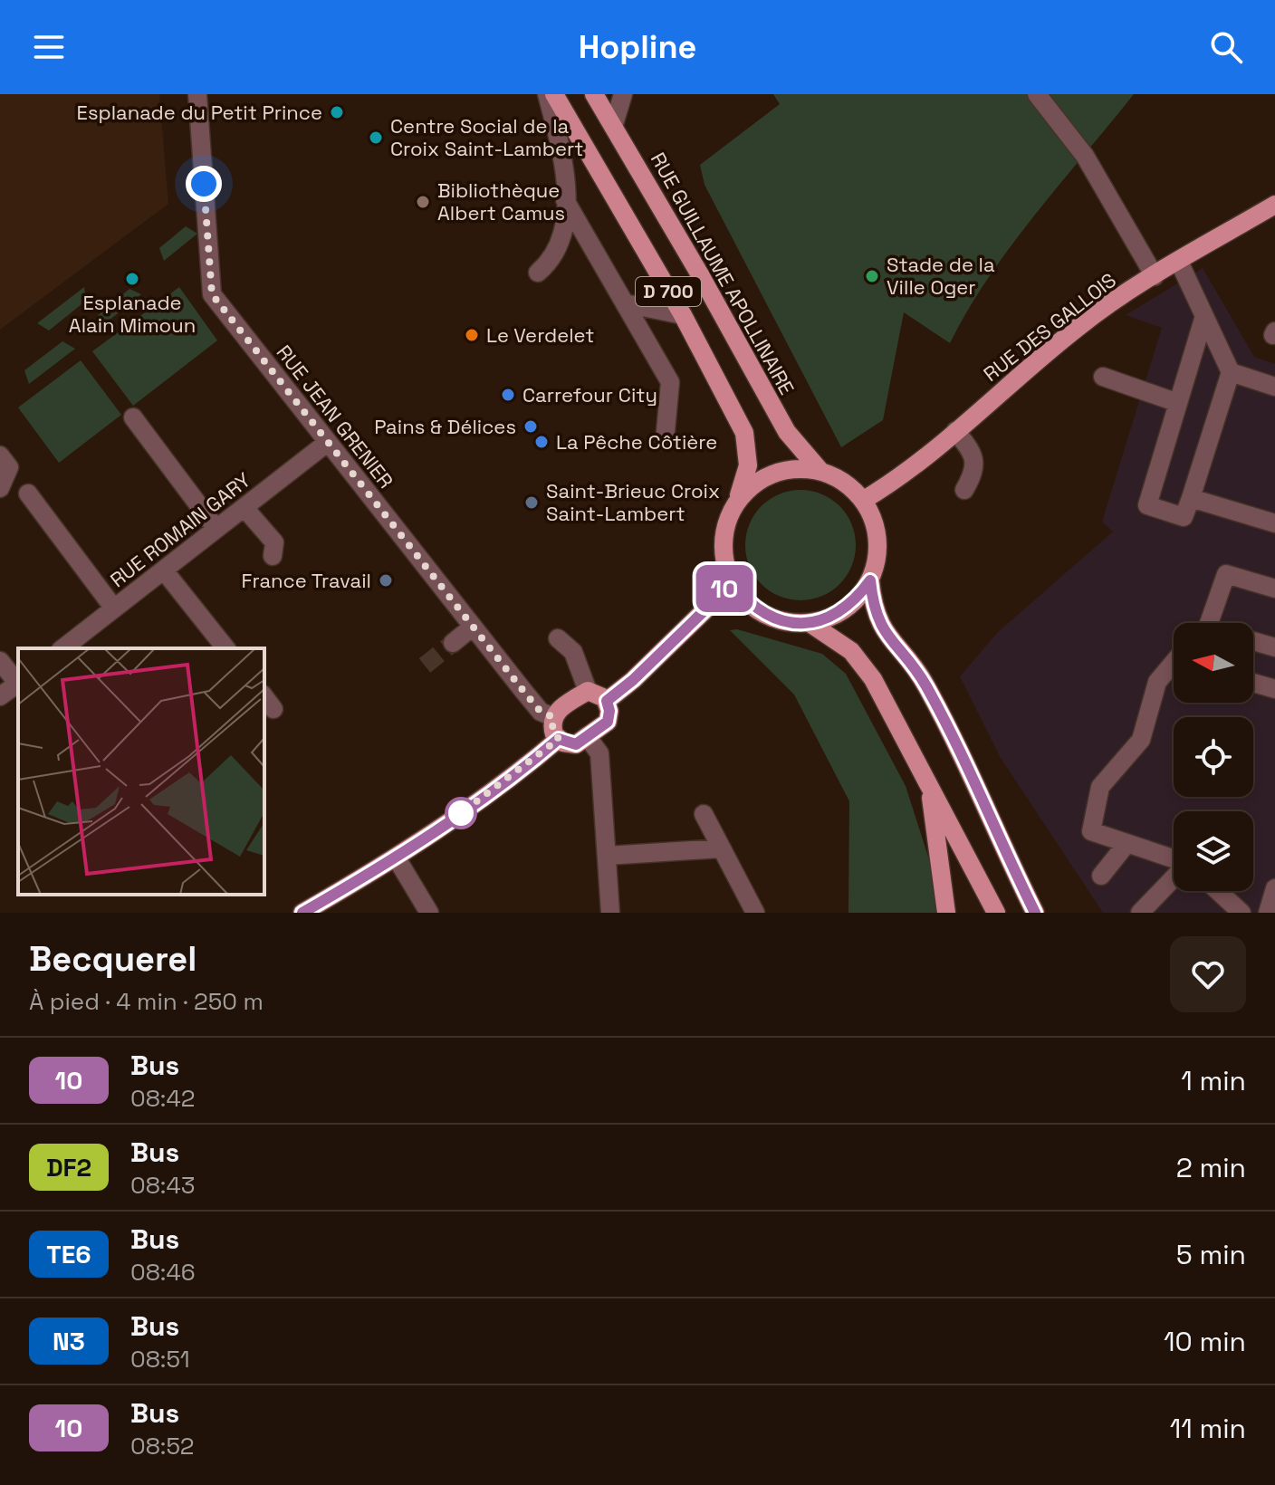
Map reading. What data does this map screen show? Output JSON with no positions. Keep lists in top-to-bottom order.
{
  "streets": {
    "main road": ["RUE GUILLAUME APOLLINAIRE", "D 700", "RUE DES GALLOIS"],
    "street": ["RUE JEAN GRENIER", "RUE ROMAIN GARY"]
  },
  "crossings": [
    ["RUE GUILLAUME APOLLINAIRE", "D 700"],
    ["RUE GUILLAUME APOLLINAIRE", "RUE DES GALLOIS"],
    ["D 700", "RUE DES GALLOIS"],
    ["RUE JEAN GRENIER", "RUE ROMAIN GARY"]
  ],
  "places": [
    "Esplanade du Petit Prince",
    "Centre Social de la Croix Saint-Lambert",
    "Bibliothèque Albert Camus",
    "Stade de la Ville Oger",
    "Esplanade Alain Mimoun",
    "Le Verdelet",
    "Carrefour City",
    "Pains & Délices",
    "La Pêche Côtière",
    "Saint-Brieuc Croix Saint-Lambert",
    "France Travail"
  ],
  "lines": ["bus line 10"],
  "north": "left",
  "page": {
    "header": "Hopline",
    "on_map": "10",
    "heading": ["Becquerel", "À pied · 4 min · 250 m"],
    "list": [
      {
        "mark": "10",
        "name": "Bus",
        "note": "08:42",
        "value": "1 min"
      },
      {
        "mark": "DF2",
        "name": "Bus",
        "note": "08:43",
        "value": "2 min"
      },
      {
        "mark": "TE6",
        "name": "Bus",
        "note": "08:46",
        "value": "5 min"
      },
      {
        "mark": "N3",
        "name": "Bus",
        "note": "08:51",
        "value": "10 min"
      },
      {
        "mark": "10",
        "name": "Bus",
        "note": "08:52",
        "value": "11 min"
      }
    ]
  }
}
